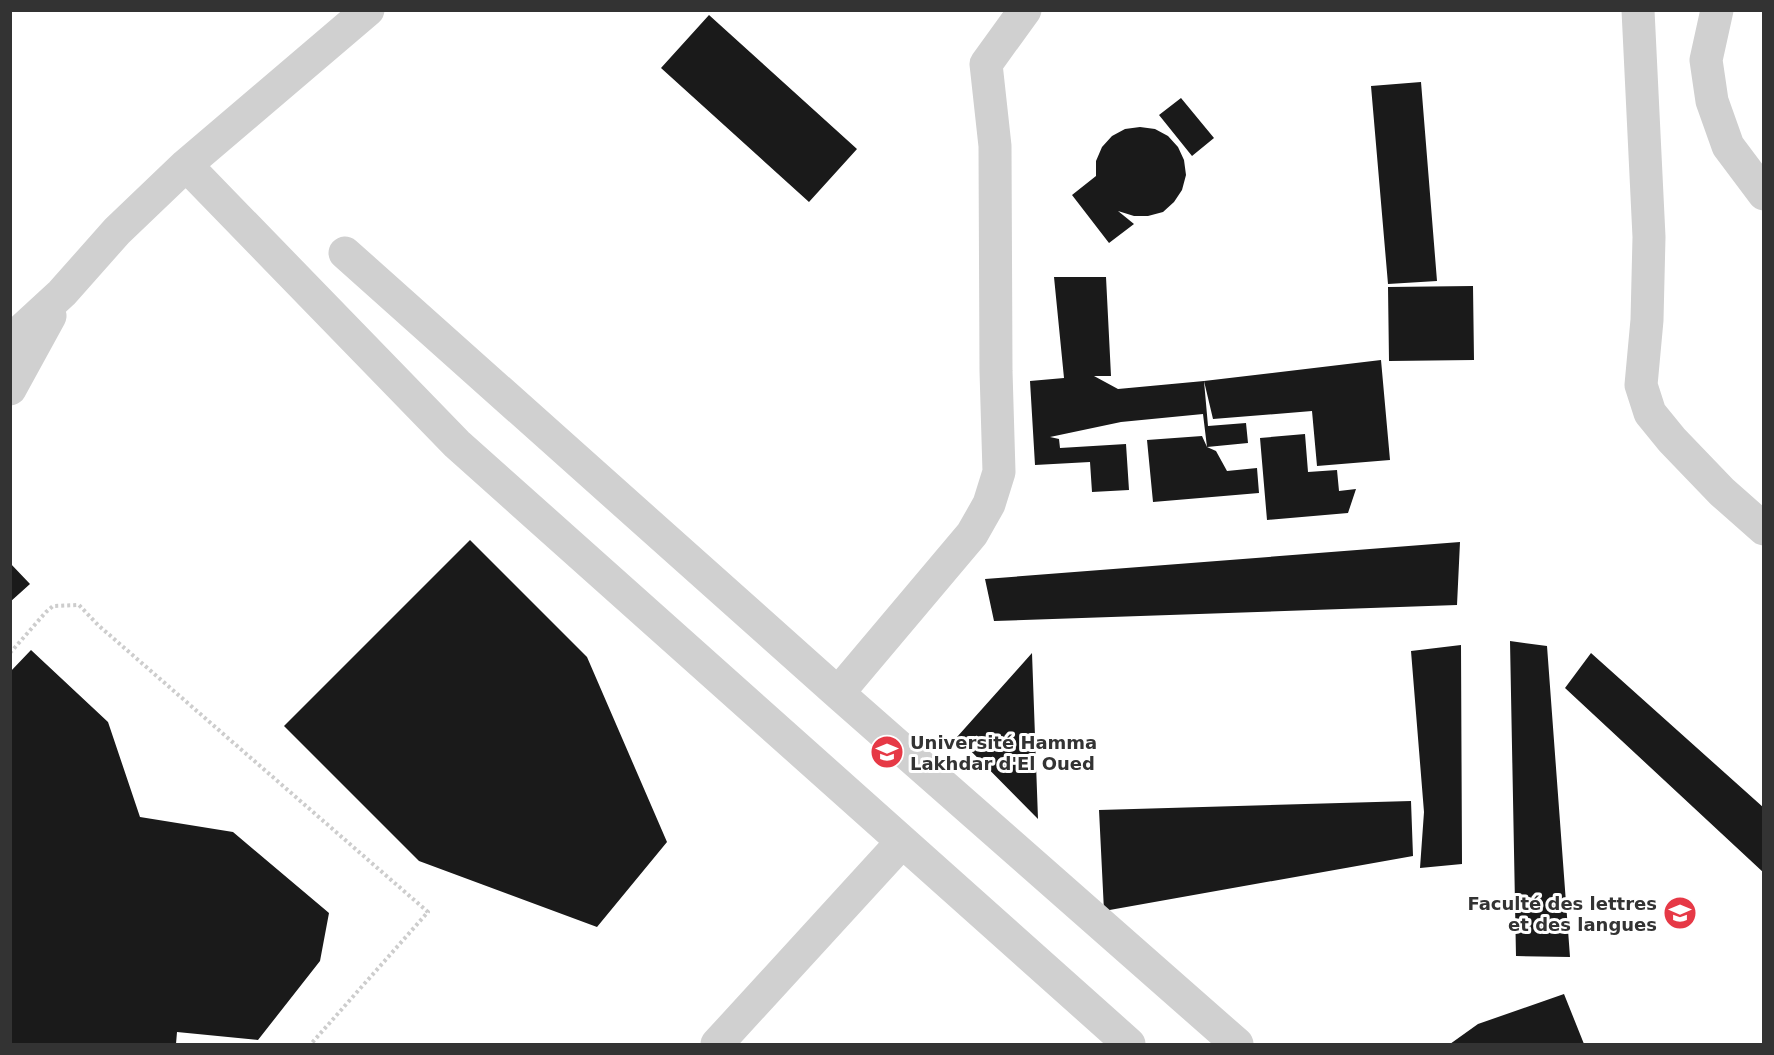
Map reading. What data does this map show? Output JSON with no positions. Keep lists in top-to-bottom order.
{
  "places": {
    "school or university": ["Université Hamma Lakhdar d'El Oued", "Faculté des lettres et des langues"]
  }
}
